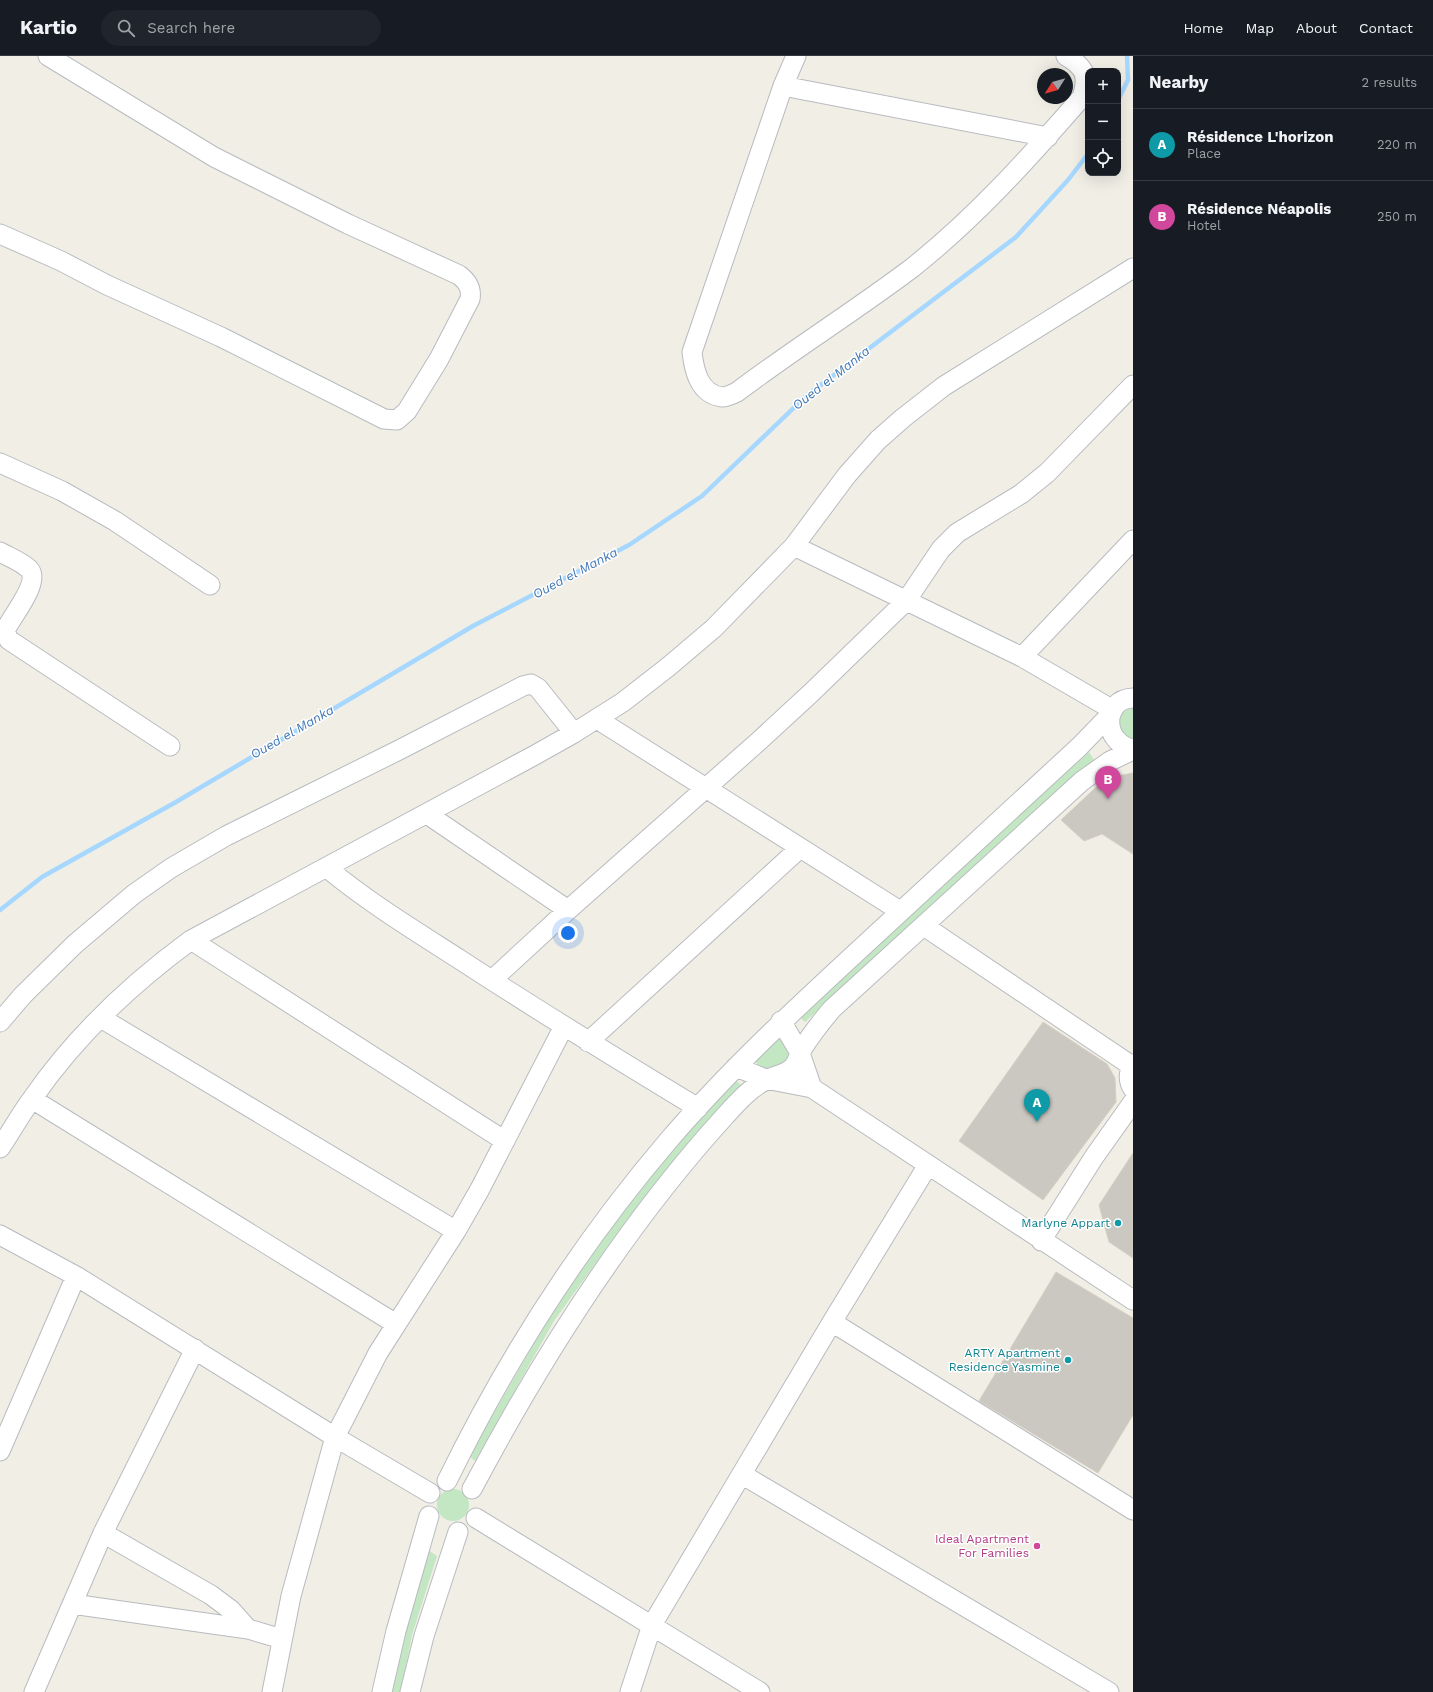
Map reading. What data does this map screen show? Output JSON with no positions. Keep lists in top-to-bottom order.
{
  "water": ["Oued el Manka"],
  "places": ["Marlyne Appart", "ARTY Apartment Residence Yasmine", "Ideal Apartment For Families"],
  "north": "bottom left",
  "page": {
    "header": "Kartio",
    "search": "Search here",
    "nav": [
      "Home",
      "Map",
      "About",
      "Contact"
    ],
    "heading": ["Nearby", "2 results"],
    "map_buttons": ["+", "−"],
    "list": [
      {
        "mark": "A",
        "name": "Résidence L'horizon",
        "note": "Place",
        "value": "220 m"
      },
      {
        "mark": "B",
        "name": "Résidence Néapolis",
        "note": "Hotel",
        "value": "250 m"
      }
    ],
    "pins": ["B", "A"]
  }
}
